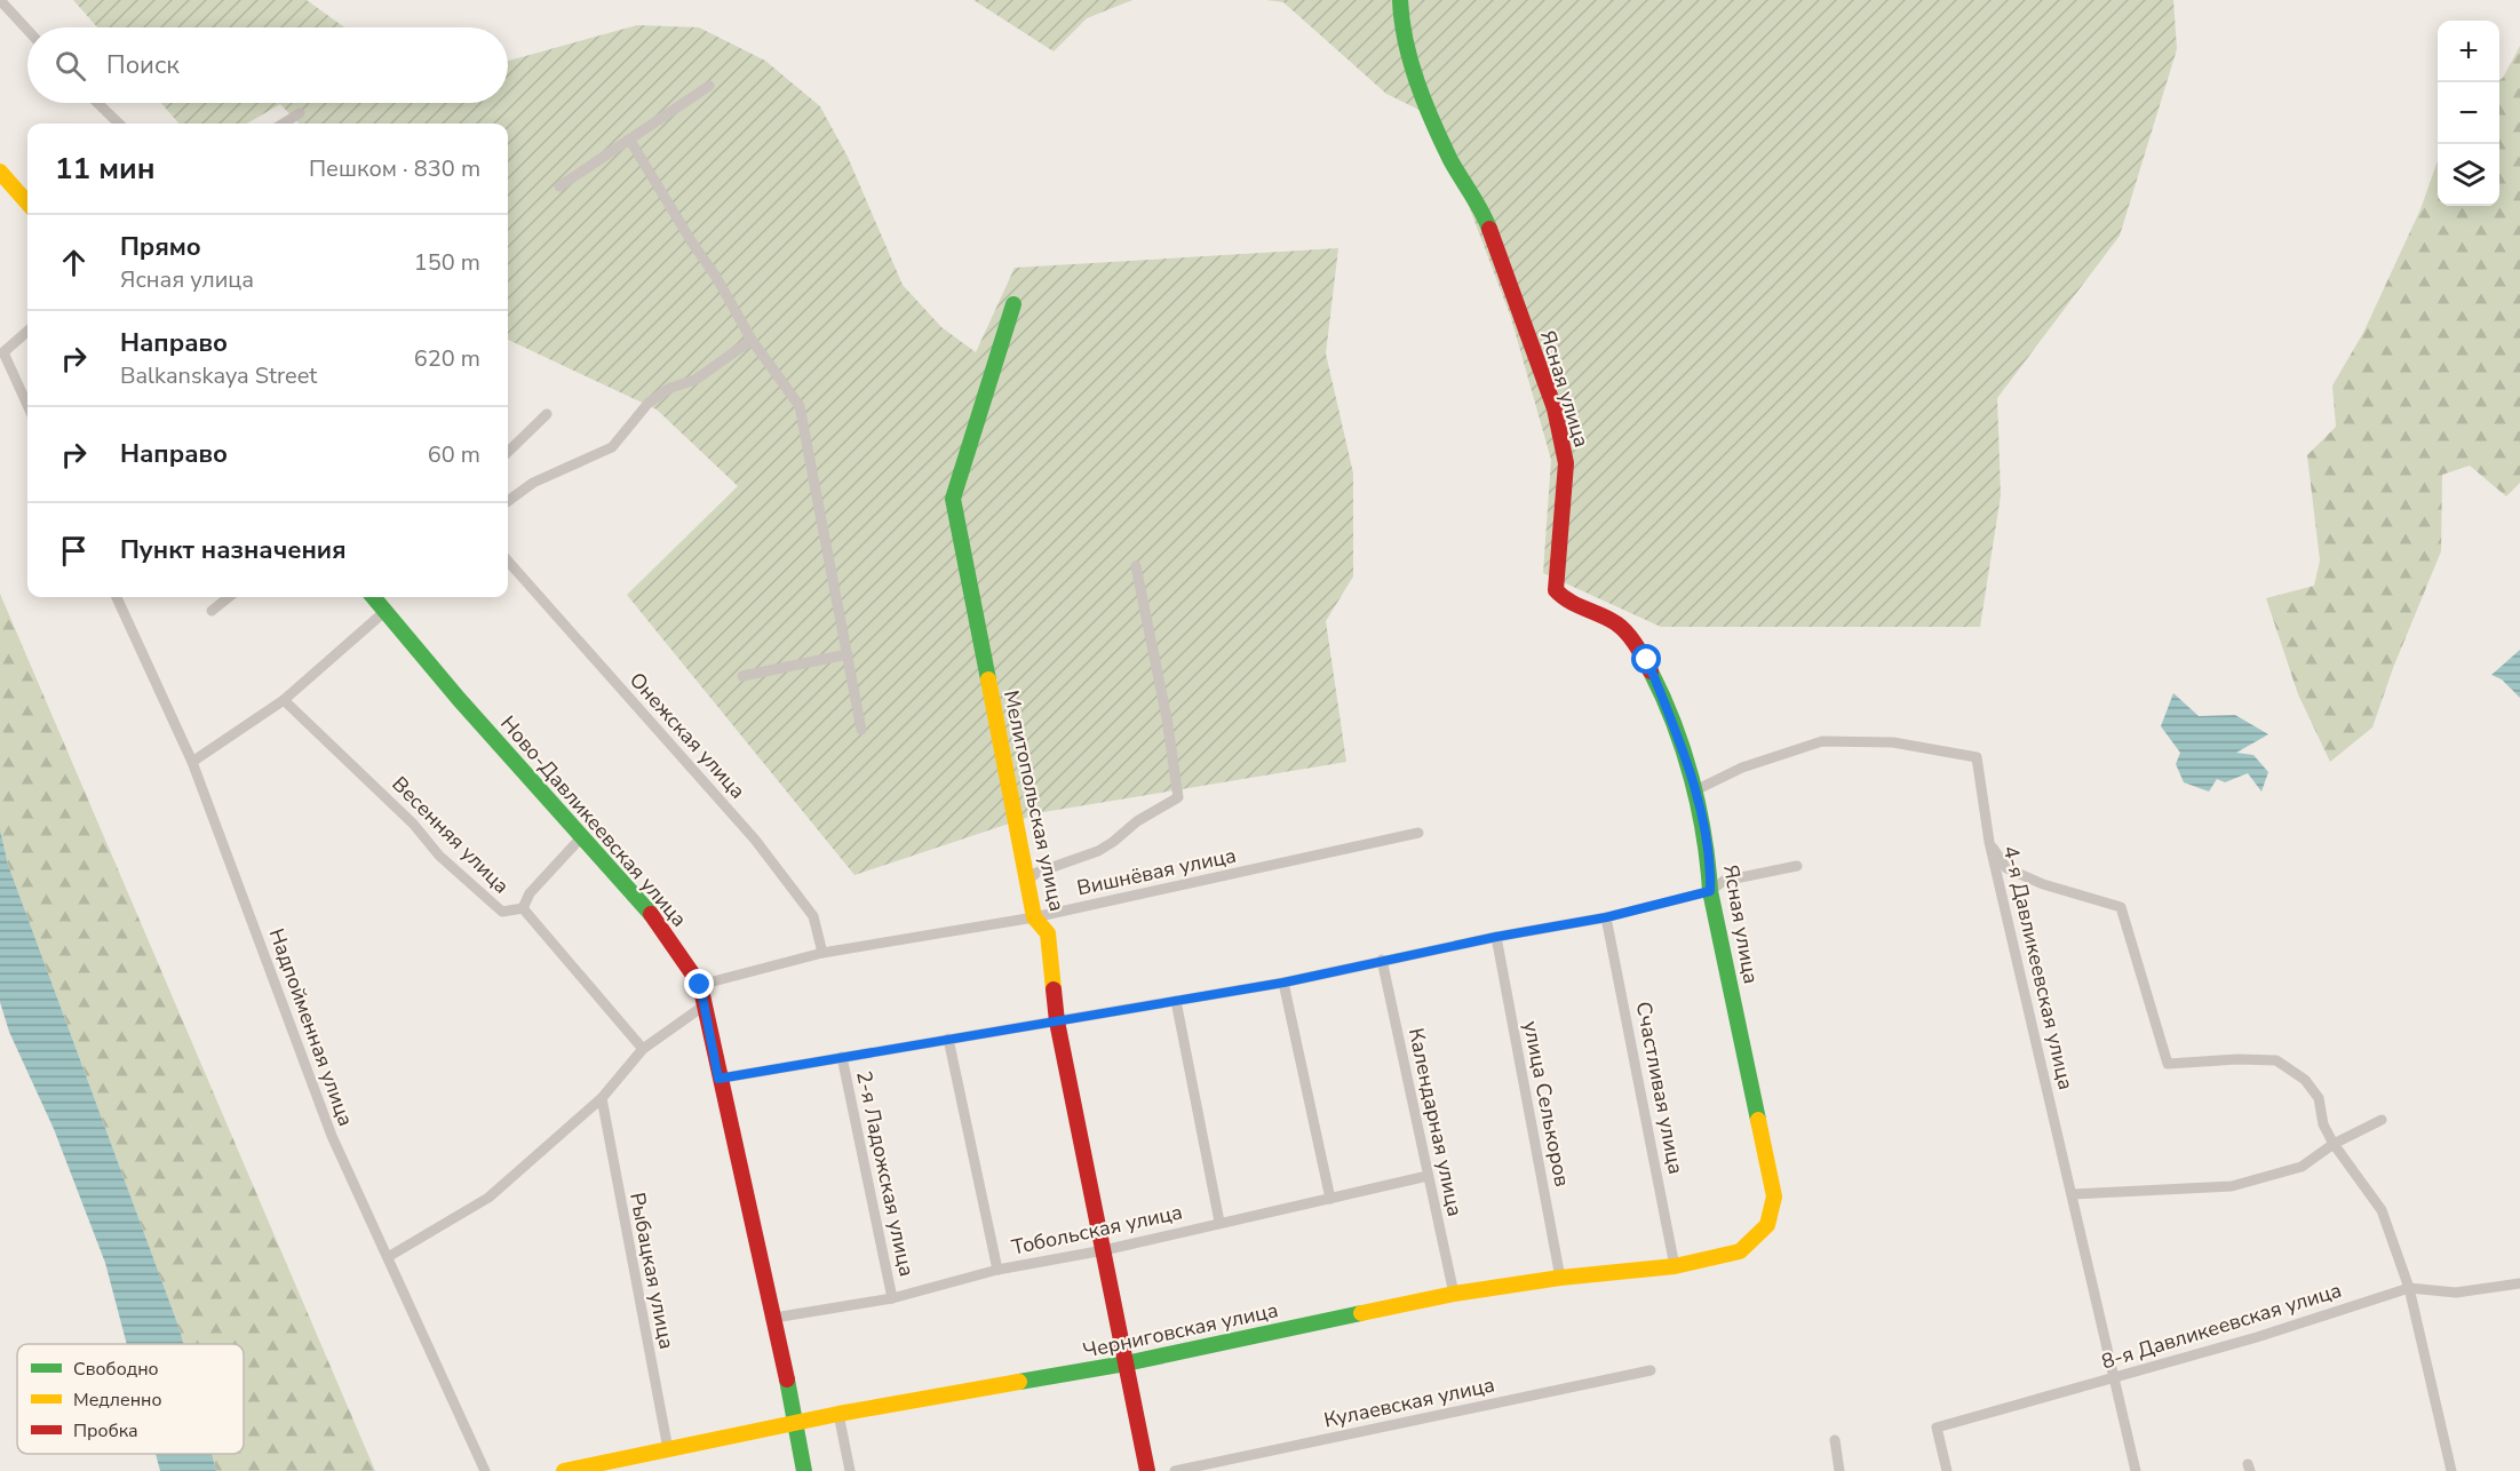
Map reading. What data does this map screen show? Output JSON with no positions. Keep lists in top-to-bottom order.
{
  "streets": {
    "street": [
      "Ясная улица",
      "Онежская улица",
      "Мелитопольская улица",
      "Ново-Давликеевская улица",
      "Весенняя улица",
      "Вишнёвая улица",
      "4-я Давликеевская улица",
      "Надпойменная улица",
      "Счастливая улица",
      "улица Селькоров",
      "Календарная улица",
      "2-я Ладожская улица",
      "Тобольская улица",
      "Рыбацкая улица",
      "8-я Давликеевская улица",
      "Черниговская улица",
      "Кулаевская улица"
    ]
  },
  "crossings": [
    ["Ясная улица", "4-я Давликеевская улица"],
    ["Ясная улица", "Черниговская улица"],
    ["Онежская улица", "Вишнёвая улица"],
    ["Мелитопольская улица", "Вишнёвая улица"],
    ["Мелитопольская улица", "Тобольская улица"],
    ["Мелитопольская улица", "Черниговская улица"],
    ["Ново-Давликеевская улица", "Вишнёвая улица"],
    ["Ново-Давликеевская улица", "Тобольская улица"],
    ["Ново-Давликеевская улица", "Черниговская улица"],
    ["4-я Давликеевская улица", "8-я Давликеевская улица"],
    ["Счастливая улица", "Черниговская улица"],
    ["улица Селькоров", "Черниговская улица"],
    ["Календарная улица", "Тобольская улица"],
    ["Календарная улица", "Черниговская улица"],
    ["2-я Ладожская улица", "Тобольская улица"],
    ["Рыбацкая улица", "Черниговская улица"]
  ],
  "legend": ["Свободно", "Медленно", "Пробка"],
  "page": {
    "map_buttons": ["+", "−"],
    "search": "Поиск",
    "heading": ["11 мин", "Пешком · 830 m"],
    "list": [
      ["Прямо", "Ясная улица", "150 m"],
      ["Направо", "Balkanskaya Street", "620 m"],
      ["Направо", "60 m"],
      "Пункт назначения"
    ]
  }
}
